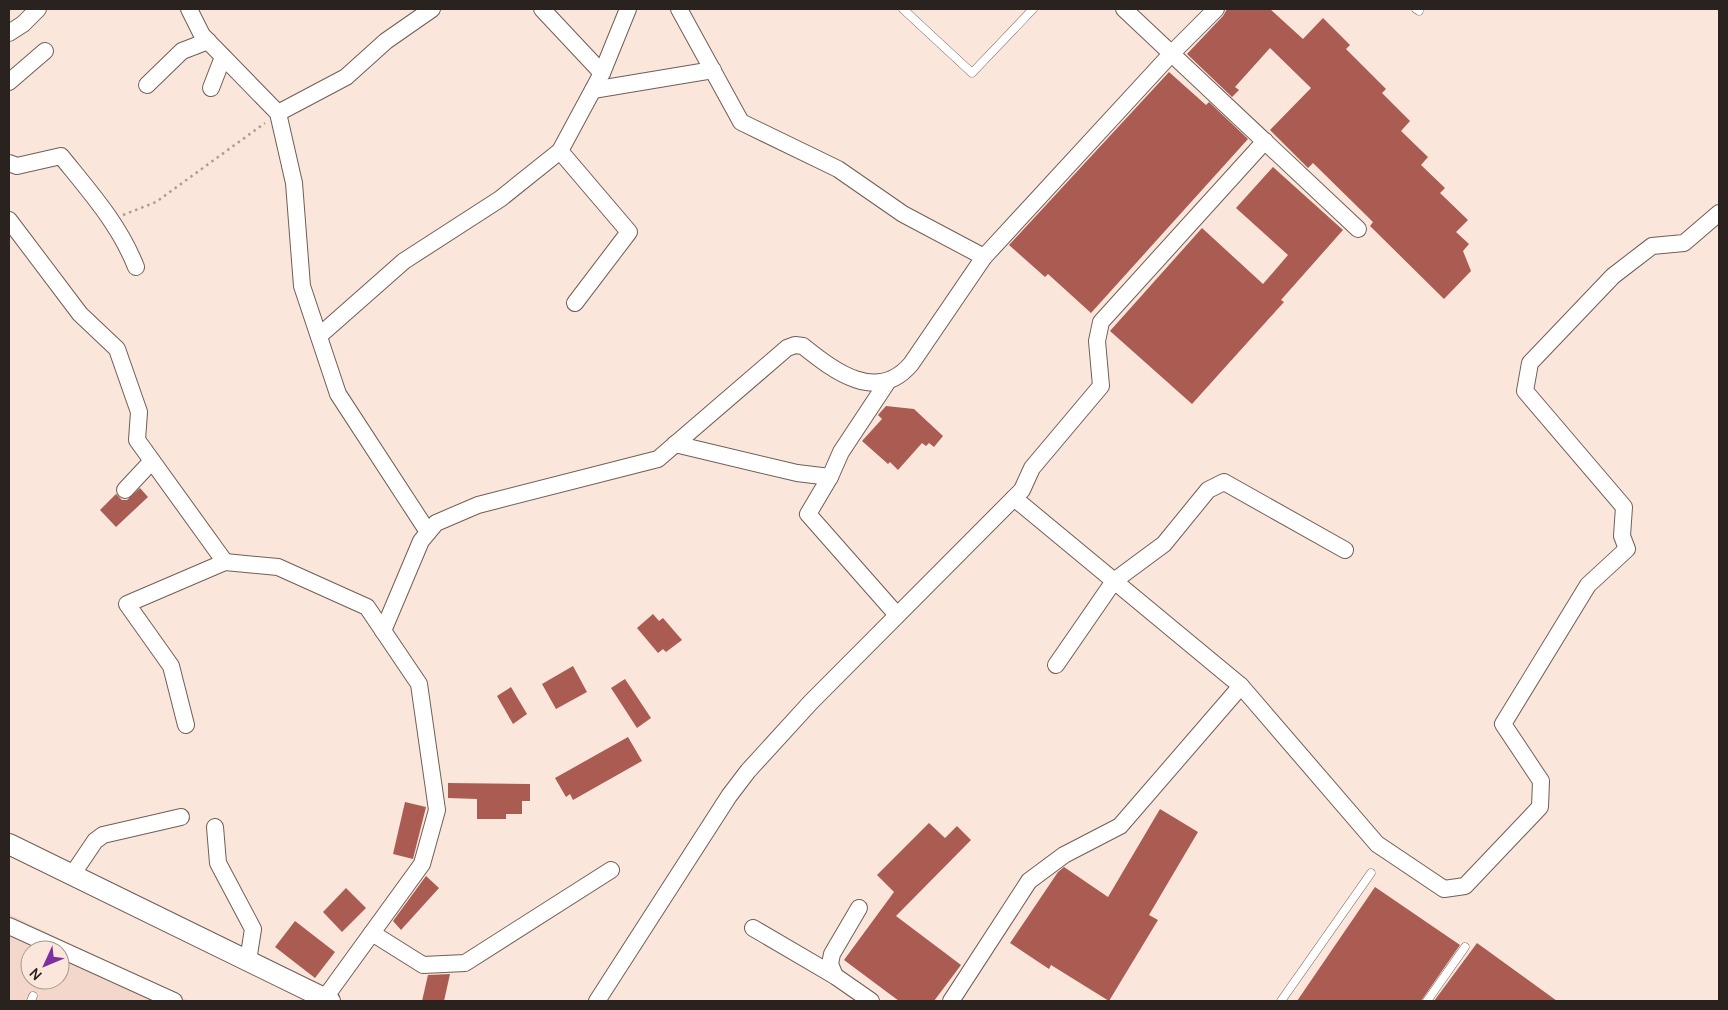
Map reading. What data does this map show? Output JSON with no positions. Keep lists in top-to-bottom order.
{
  "north": "bottom left"
}
